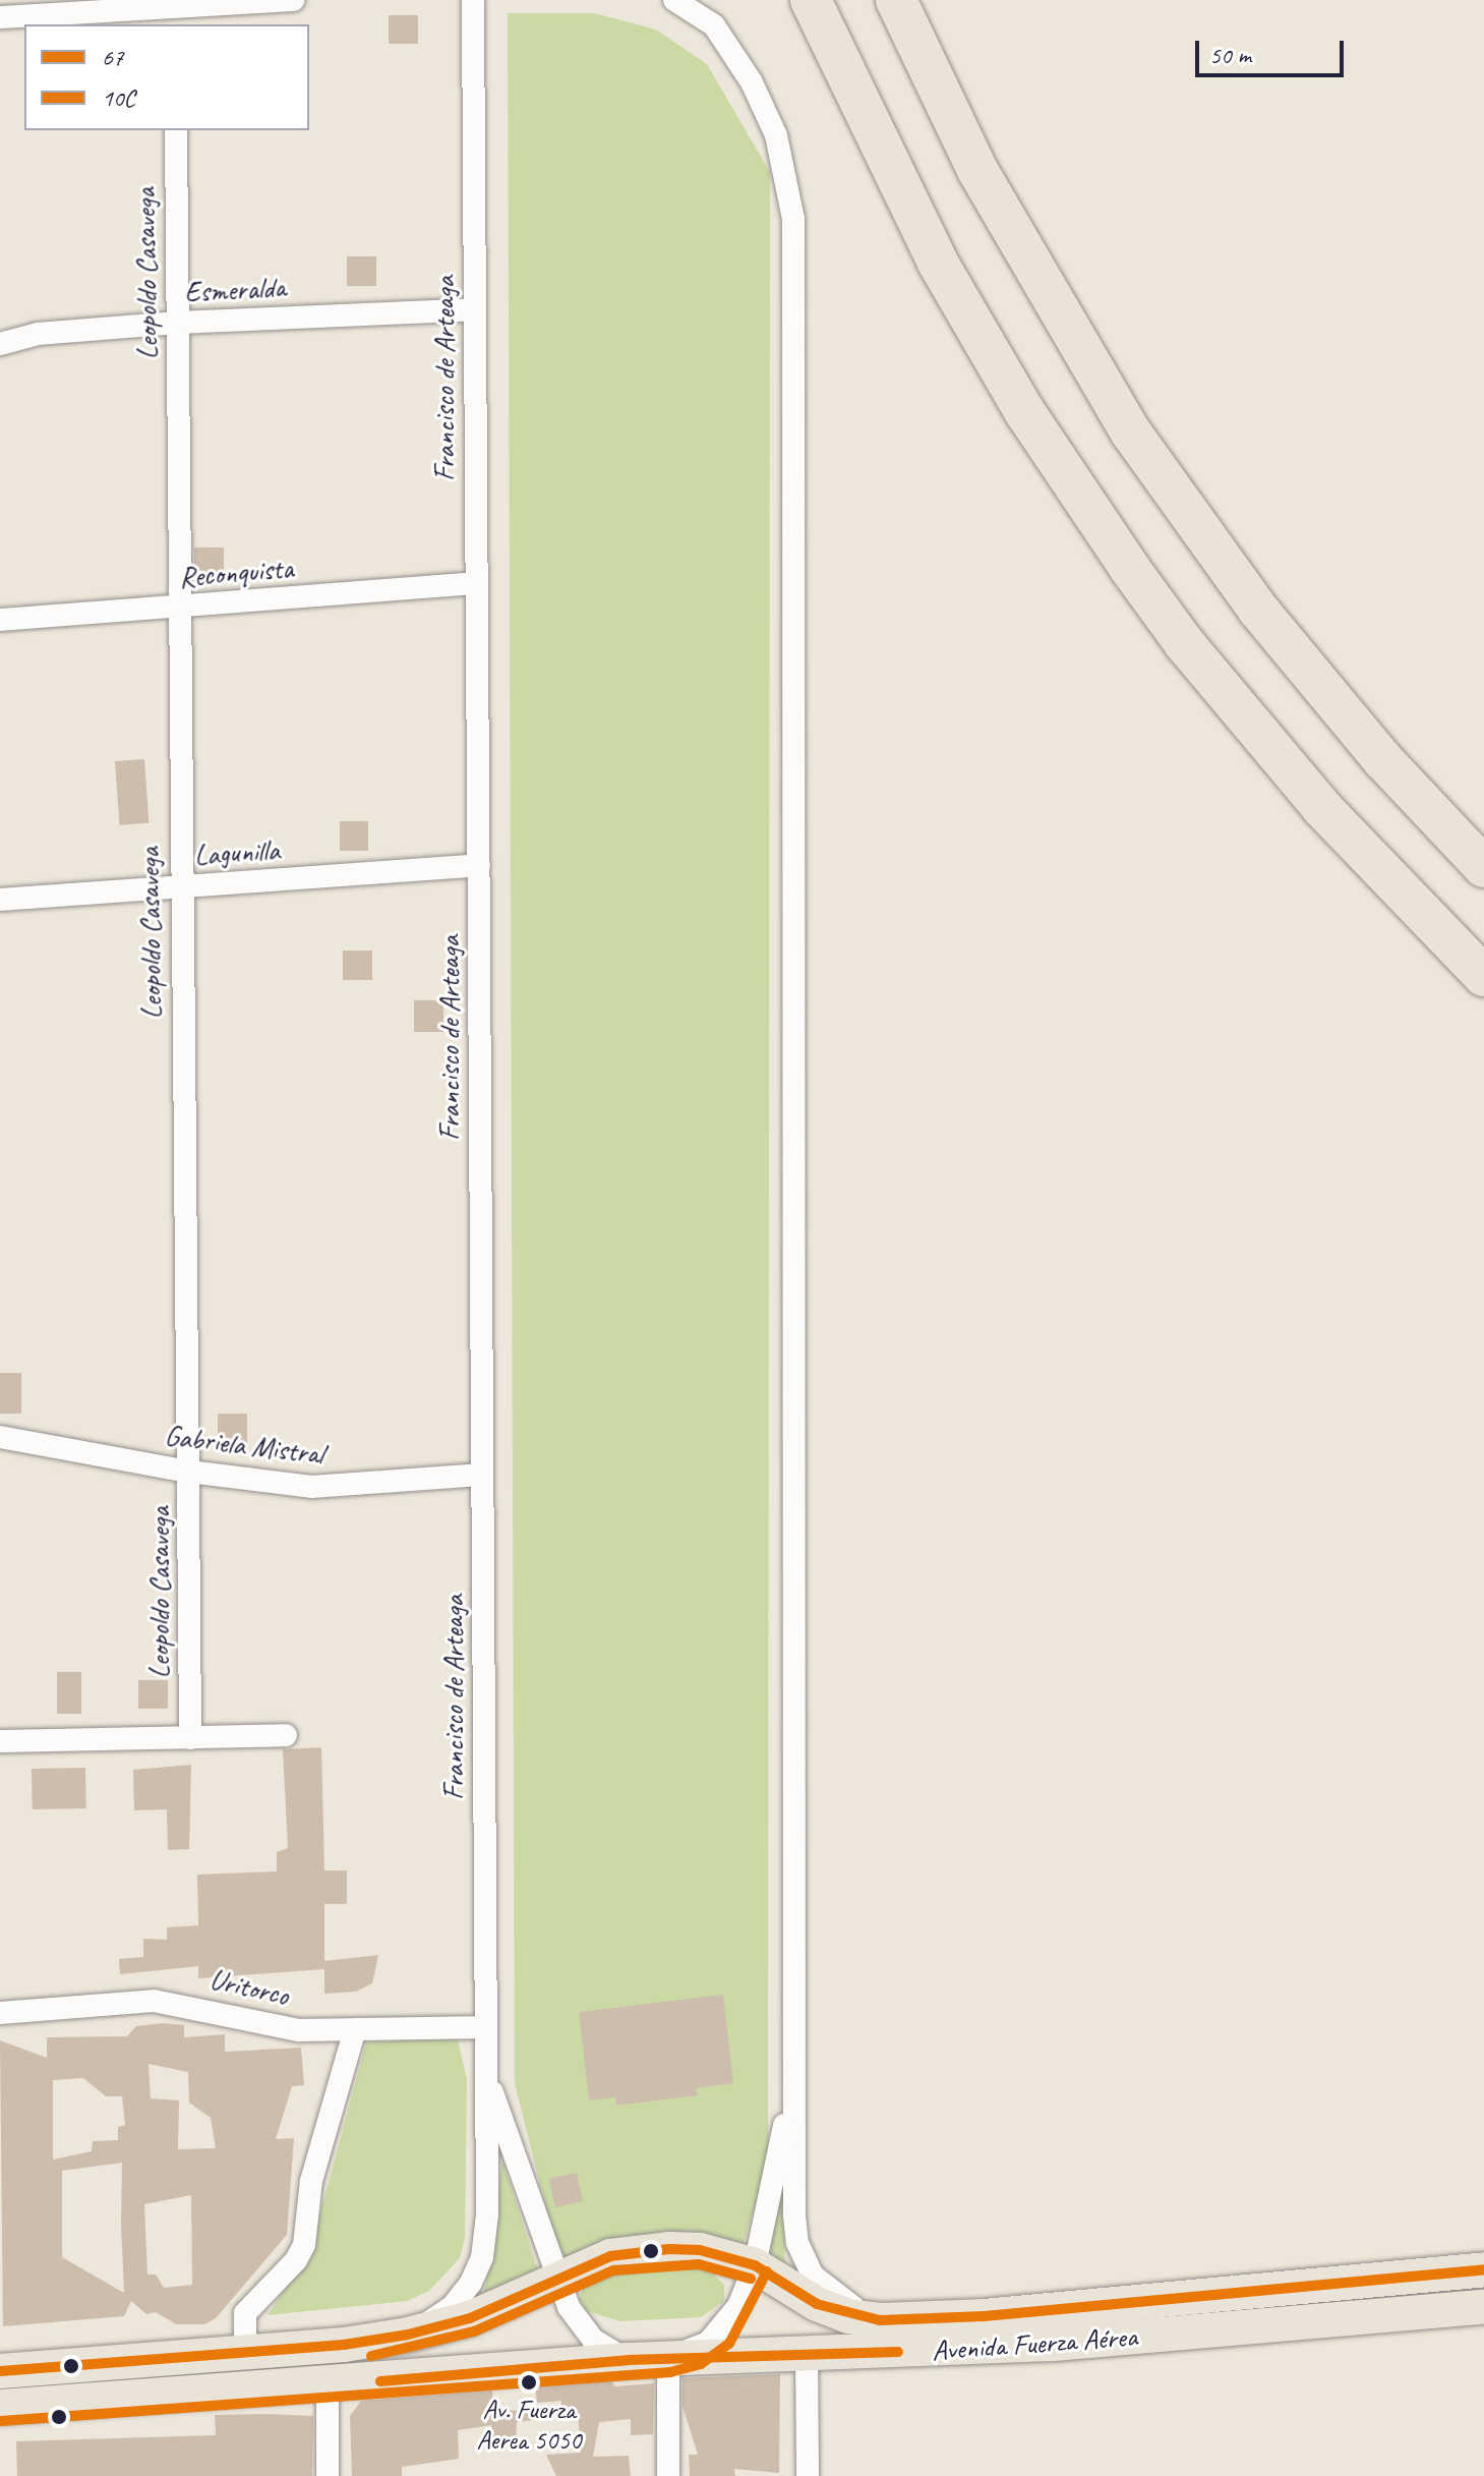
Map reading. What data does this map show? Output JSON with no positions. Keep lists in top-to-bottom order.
{
  "streets": {
    "main road": ["Avenida Fuerza Aérea"],
    "street": [
      "Leopoldo Casavega",
      "Esmeralda",
      "Francisco de Arteaga",
      "Reconquista",
      "Lagunilla",
      "Gabriela Mistral",
      "Uritorco"
    ]
  },
  "crossings": [
    ["Leopoldo Casavega", "Esmeralda"],
    ["Leopoldo Casavega", "Reconquista"],
    ["Leopoldo Casavega", "Lagunilla"],
    ["Leopoldo Casavega", "Gabriela Mistral"],
    ["Esmeralda", "Francisco de Arteaga"],
    ["Francisco de Arteaga", "Reconquista"],
    ["Francisco de Arteaga", "Lagunilla"],
    ["Francisco de Arteaga", "Gabriela Mistral"],
    ["Francisco de Arteaga", "Uritorco"],
    ["Francisco de Arteaga", "Avenida Fuerza Aérea"]
  ],
  "places": ["Av. Fuerza Aerea 5050"],
  "lines": ["transit line 67", "transit line 10C"],
  "legend": ["67", "10C"],
  "scale_bar": "50 m"
}
